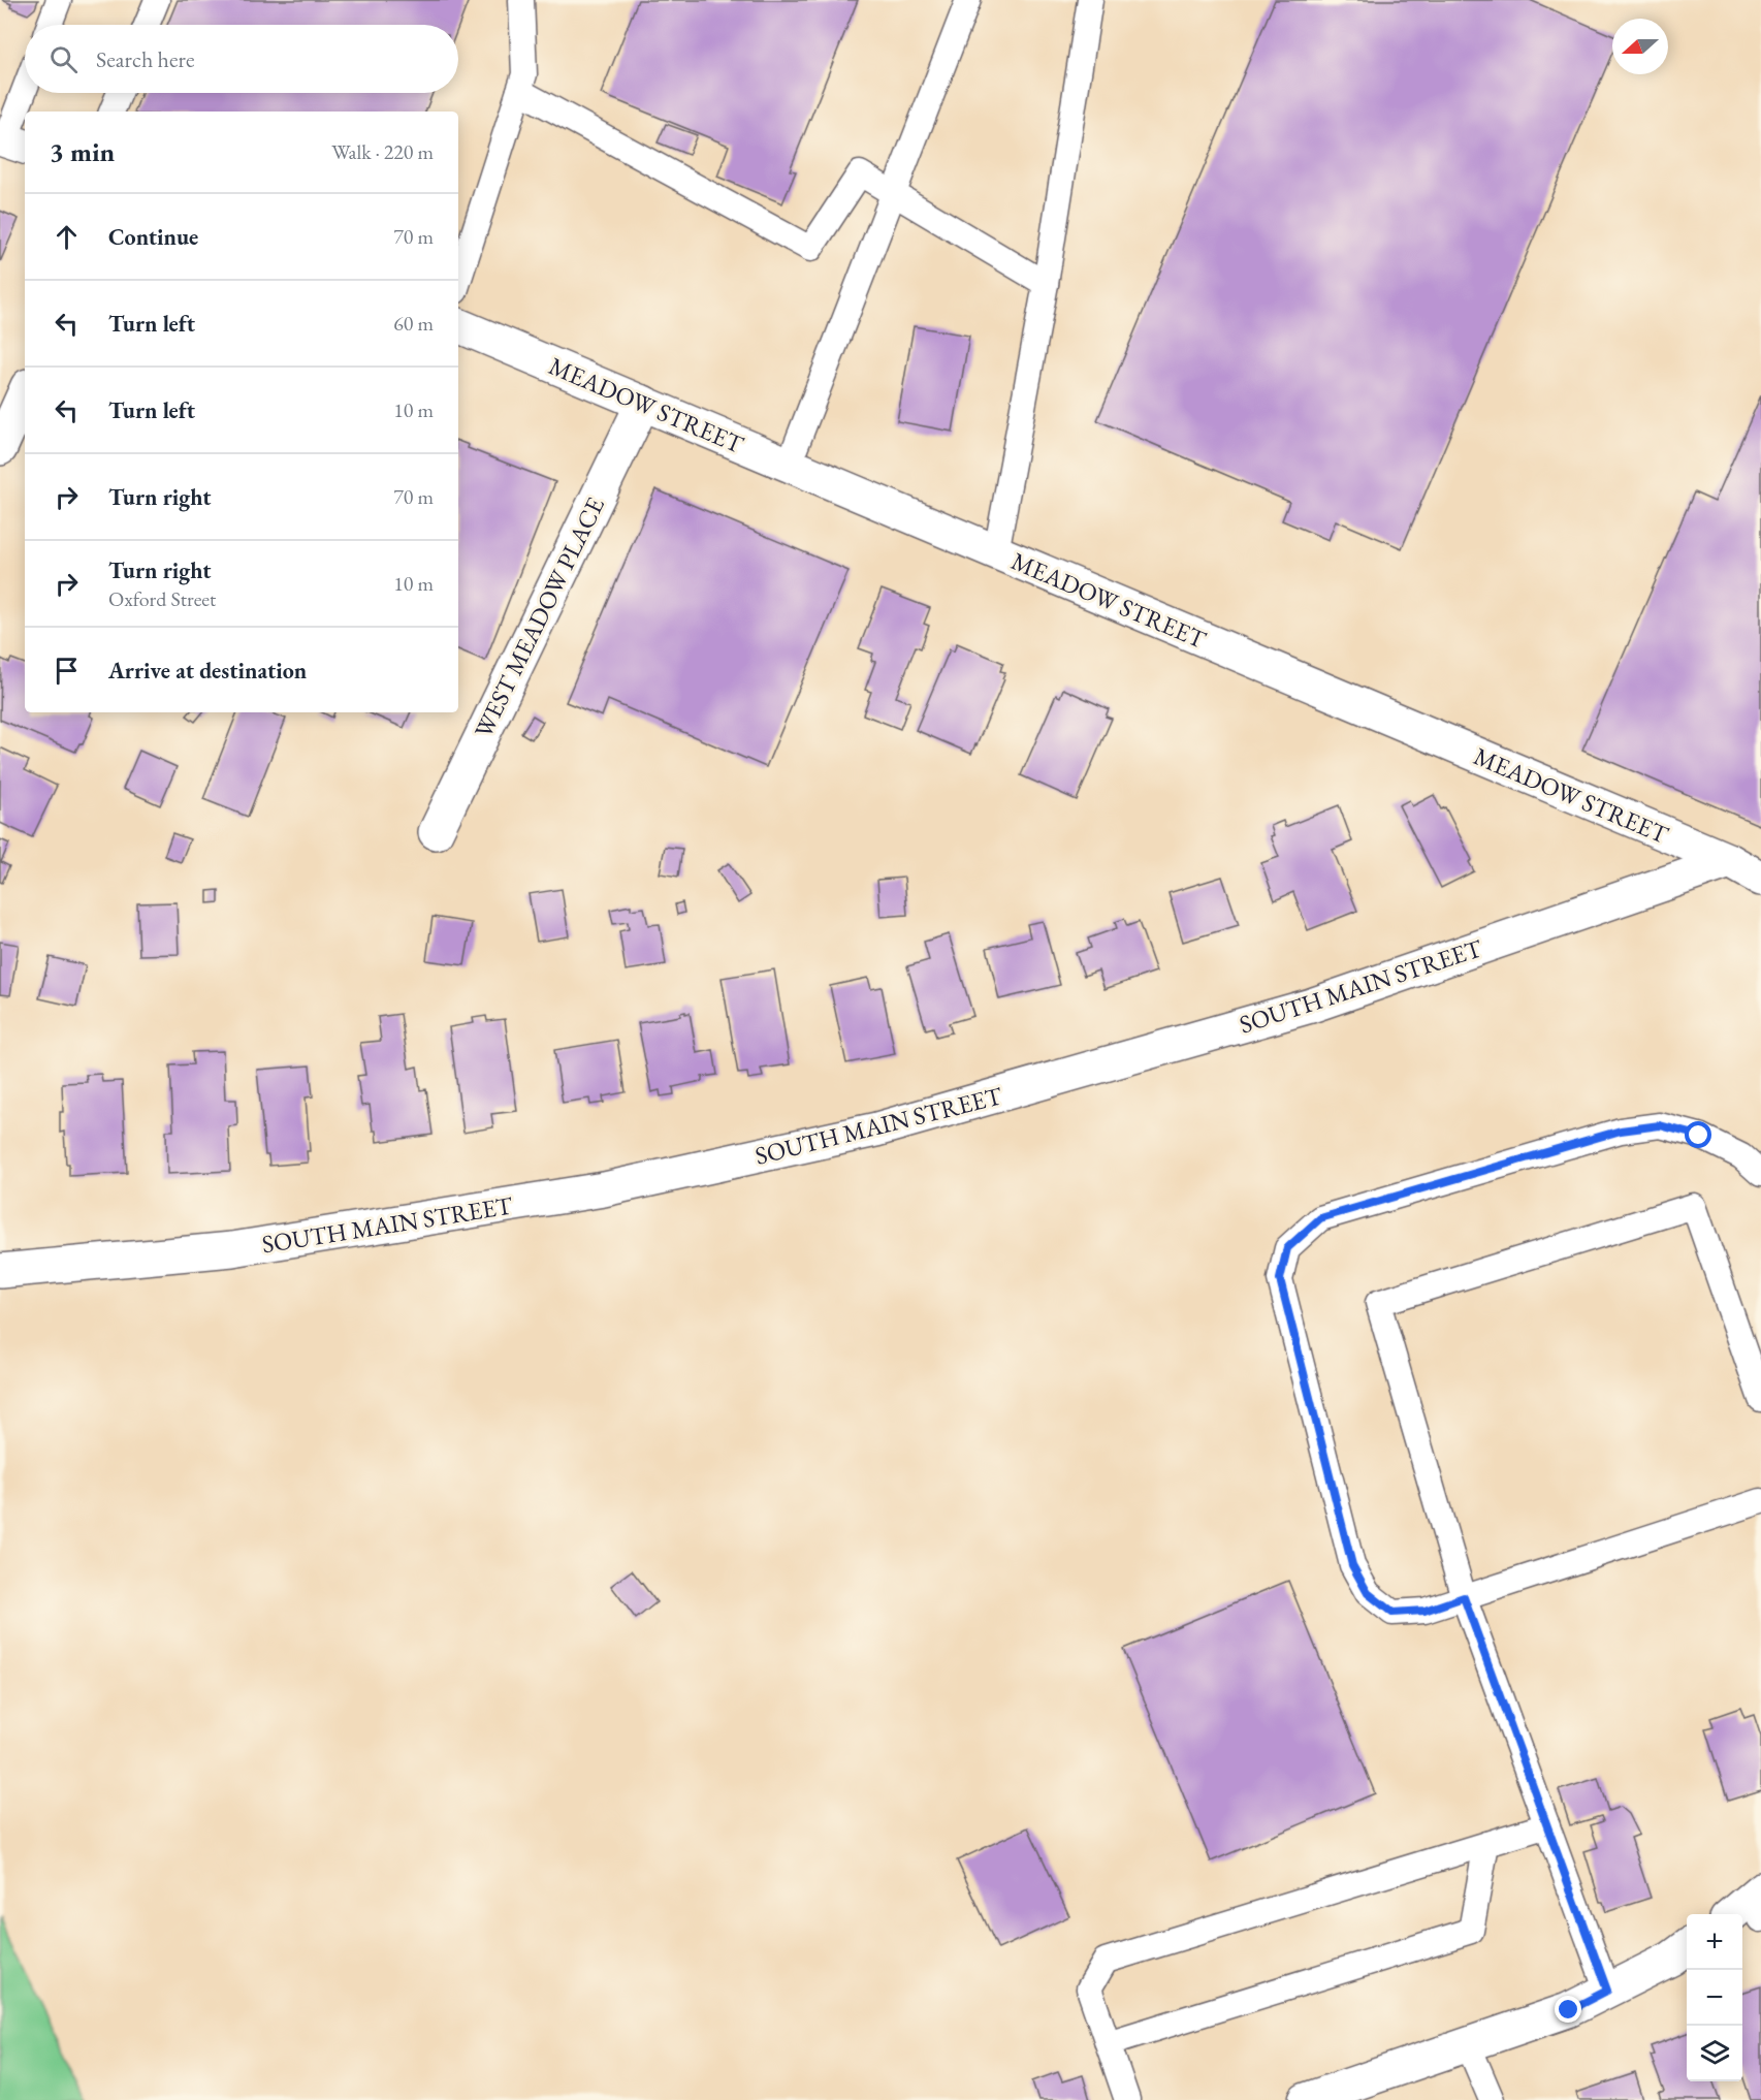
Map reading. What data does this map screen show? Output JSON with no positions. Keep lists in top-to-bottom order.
{
  "streets": {
    "main road": ["MEADOW STREET", "WEST MEADOW PLACE", "SOUTH MAIN STREET"]
  },
  "crossings": [
    ["MEADOW STREET", "WEST MEADOW PLACE"],
    ["MEADOW STREET", "SOUTH MAIN STREET"]
  ],
  "north": "left",
  "page": {
    "search": "Search here",
    "heading": ["3 min", "Walk · 220 m"],
    "list": [
      ["Continue", "70 m"],
      ["Turn left", "60 m"],
      ["Turn left", "10 m"],
      ["Turn right", "70 m"],
      ["Turn right", "Oxford Street", "10 m"],
      "Arrive at destination"
    ],
    "map_buttons": ["+", "−"]
  }
}
